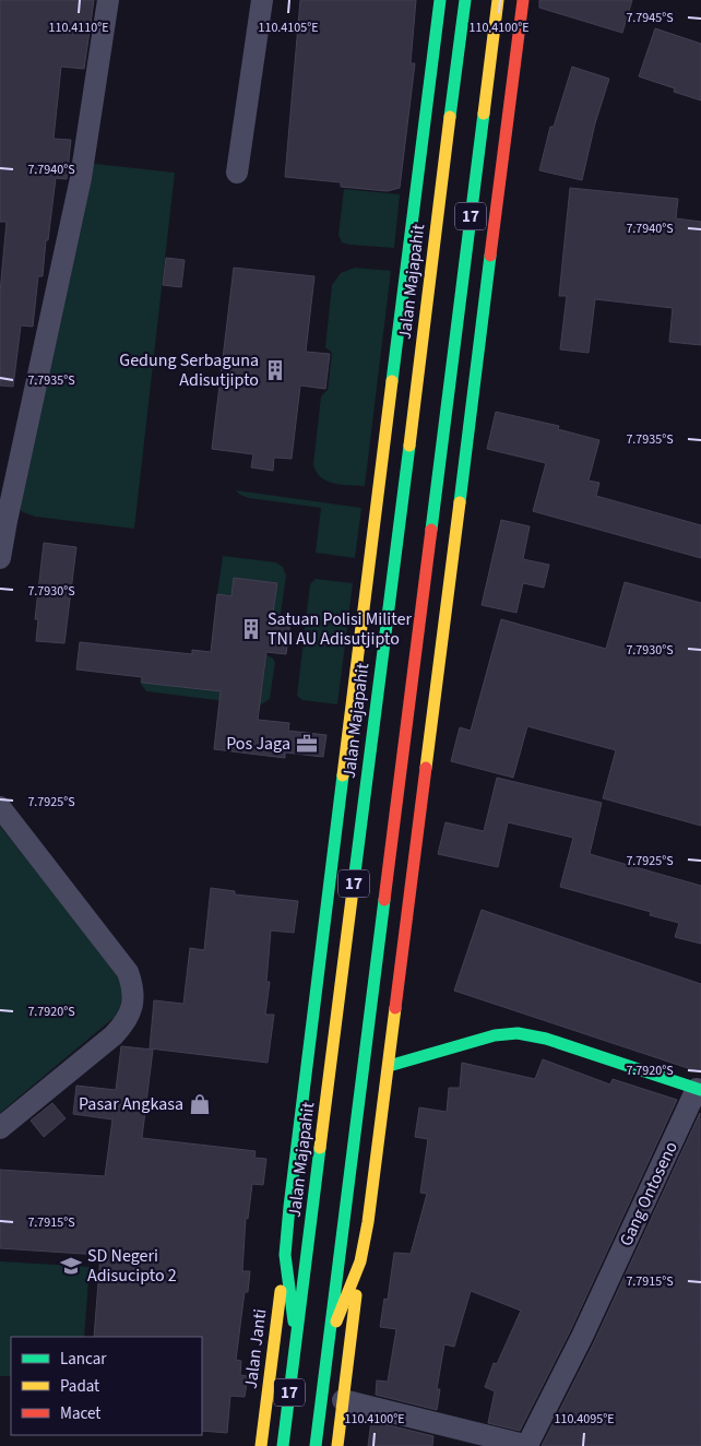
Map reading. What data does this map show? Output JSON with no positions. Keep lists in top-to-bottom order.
{
  "streets": {
    "main road": ["17", "Jalan Majapahit", "Jalan Janti"],
    "street": ["Gang Ontoseno"]
  },
  "places": {
    "building": ["Gedung Serbaguna Adisutjipto", "Satuan Polisi Militer TNI AU Adisutjipto"],
    "office": ["Pos Jaga"],
    "shop": ["Pasar Angkasa"],
    "school or university": ["SD Negeri Adisucipto 2"]
  },
  "legend": ["Lancar", "Padat", "Macet"],
  "coordinates": [
    "7.7945°S",
    "110.4110°E",
    "110.4105°E",
    "110.4100°E",
    "7.7940°S",
    "7.7935°S",
    "7.7930°S",
    "7.7925°S",
    "7.7920°S",
    "7.7915°S",
    "110.4095°E"
  ]
}
